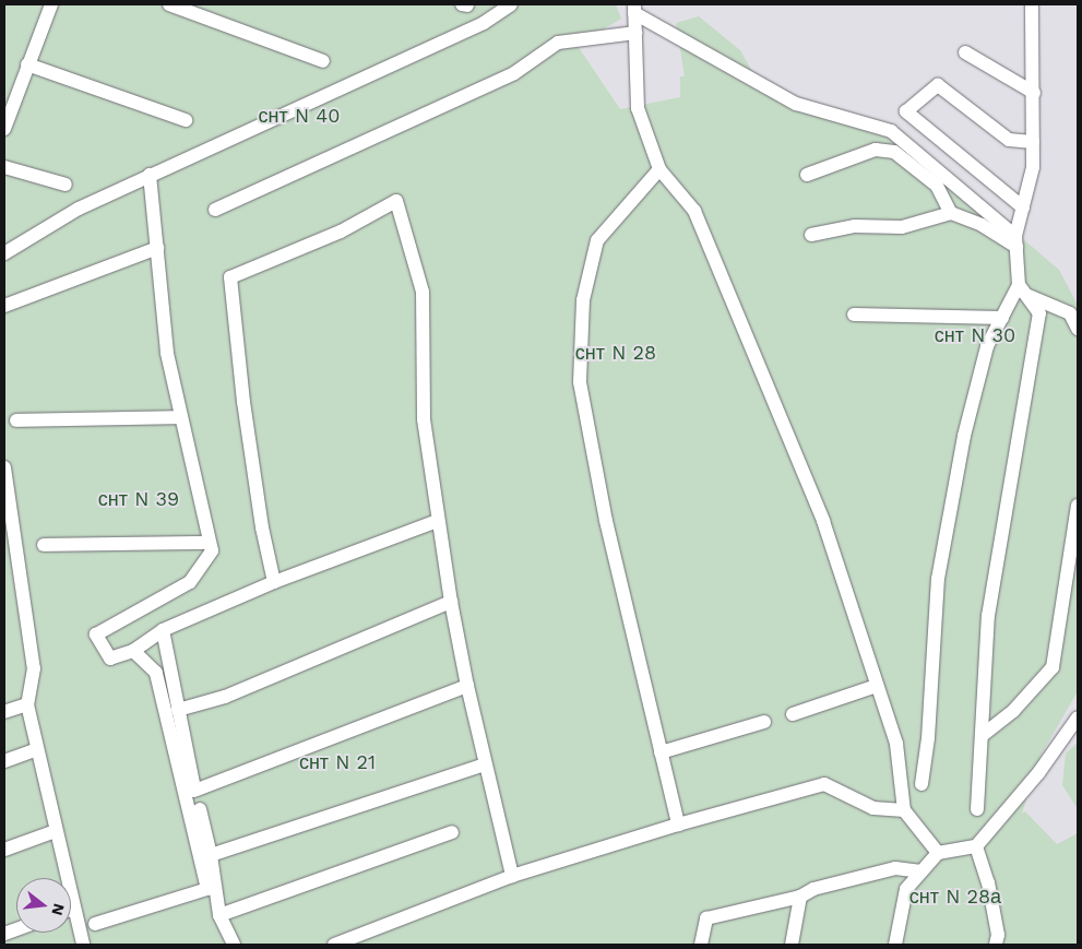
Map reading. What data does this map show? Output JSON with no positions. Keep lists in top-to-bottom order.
{
  "parks": [
    "снт N 40",
    "снт N 30",
    "снт N 28",
    "снт N 39",
    "снт N 21",
    "снт N 28а"
  ],
  "north": "right"
}
